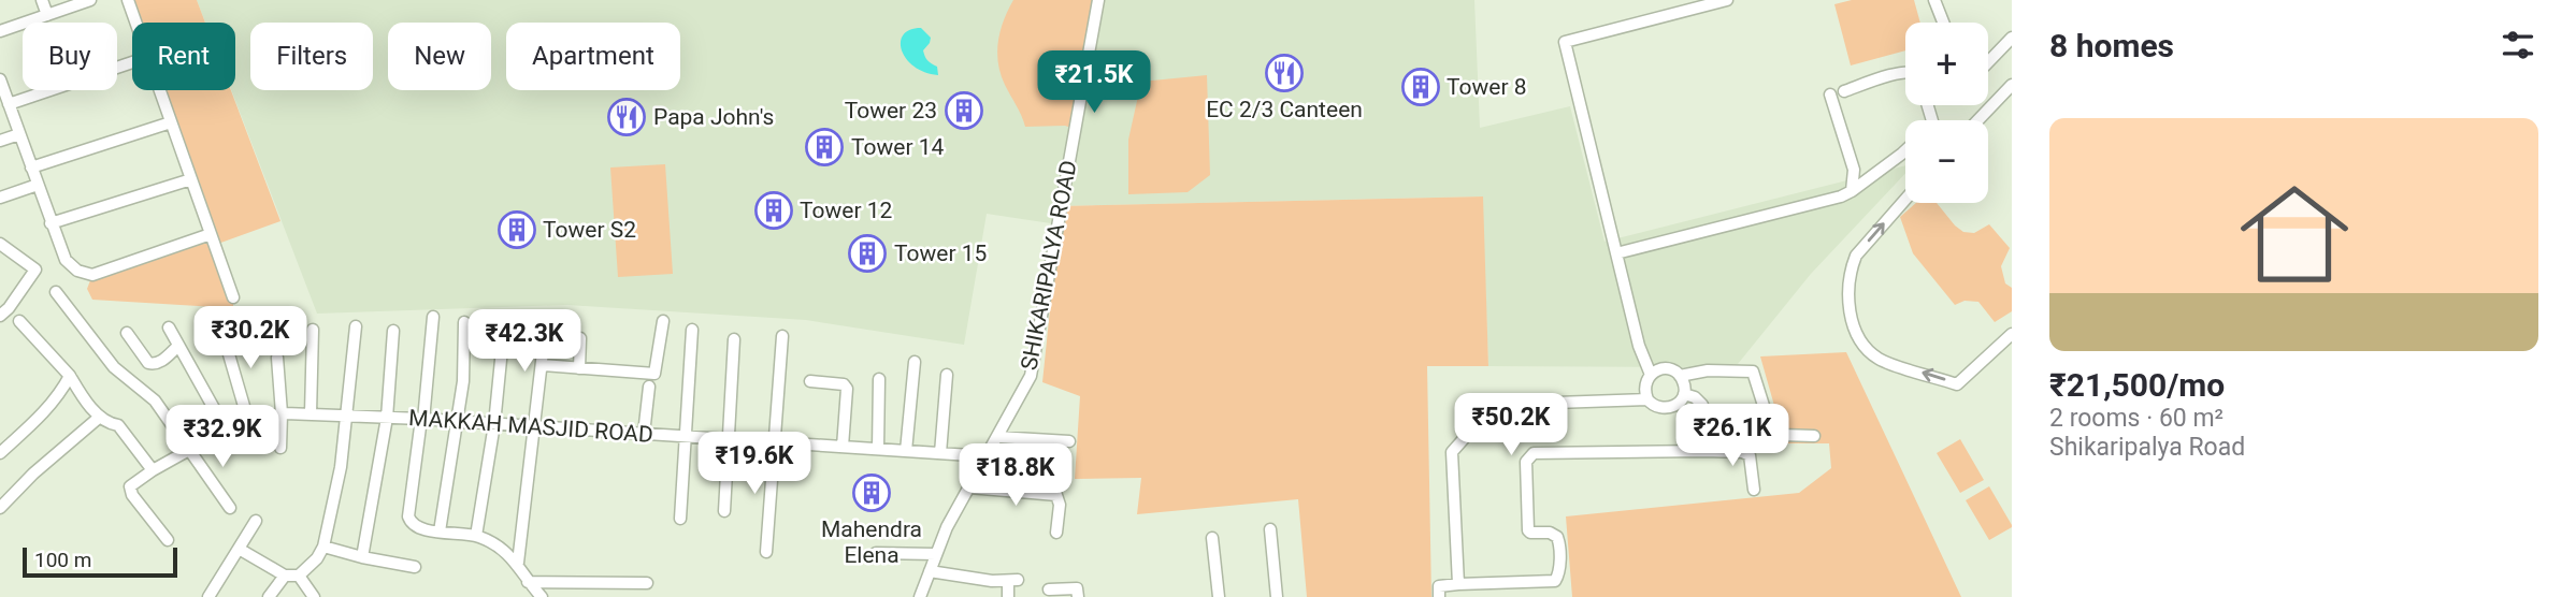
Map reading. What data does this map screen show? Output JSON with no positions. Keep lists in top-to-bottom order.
{
  "streets": {
    "street": ["SHIKARIPALYA ROAD", "MAKKAH MASJID ROAD"]
  },
  "crossings": [
    ["SHIKARIPALYA ROAD", "MAKKAH MASJID ROAD"]
  ],
  "places": {
    "restaurant": ["EC 2/3 Canteen", "Papa John's"],
    "building": [
      "Tower 8",
      "Tower 23",
      "Tower 14",
      "Tower 12",
      "Tower S2",
      "Tower 15",
      "Mahendra Elena"
    ]
  },
  "scale_bar": "100 m",
  "page": {
    "heading": "8 homes",
    "map_buttons": ["+", "−"],
    "chip": [
      "Buy",
      "Rent",
      "Filters",
      "New",
      "Apartment"
    ],
    "price": [
      "₹21.5K",
      "₹30.2K",
      "₹42.3K",
      "₹50.2K",
      "₹26.1K",
      "₹32.9K",
      "₹19.6K",
      "₹18.8K"
    ],
    "list": [
      {
        "name": "₹21,500/mo",
        "note": "2 rooms · 60 m² · Shikaripalya Road"
      }
    ],
    "scale": "100 m"
  }
}
